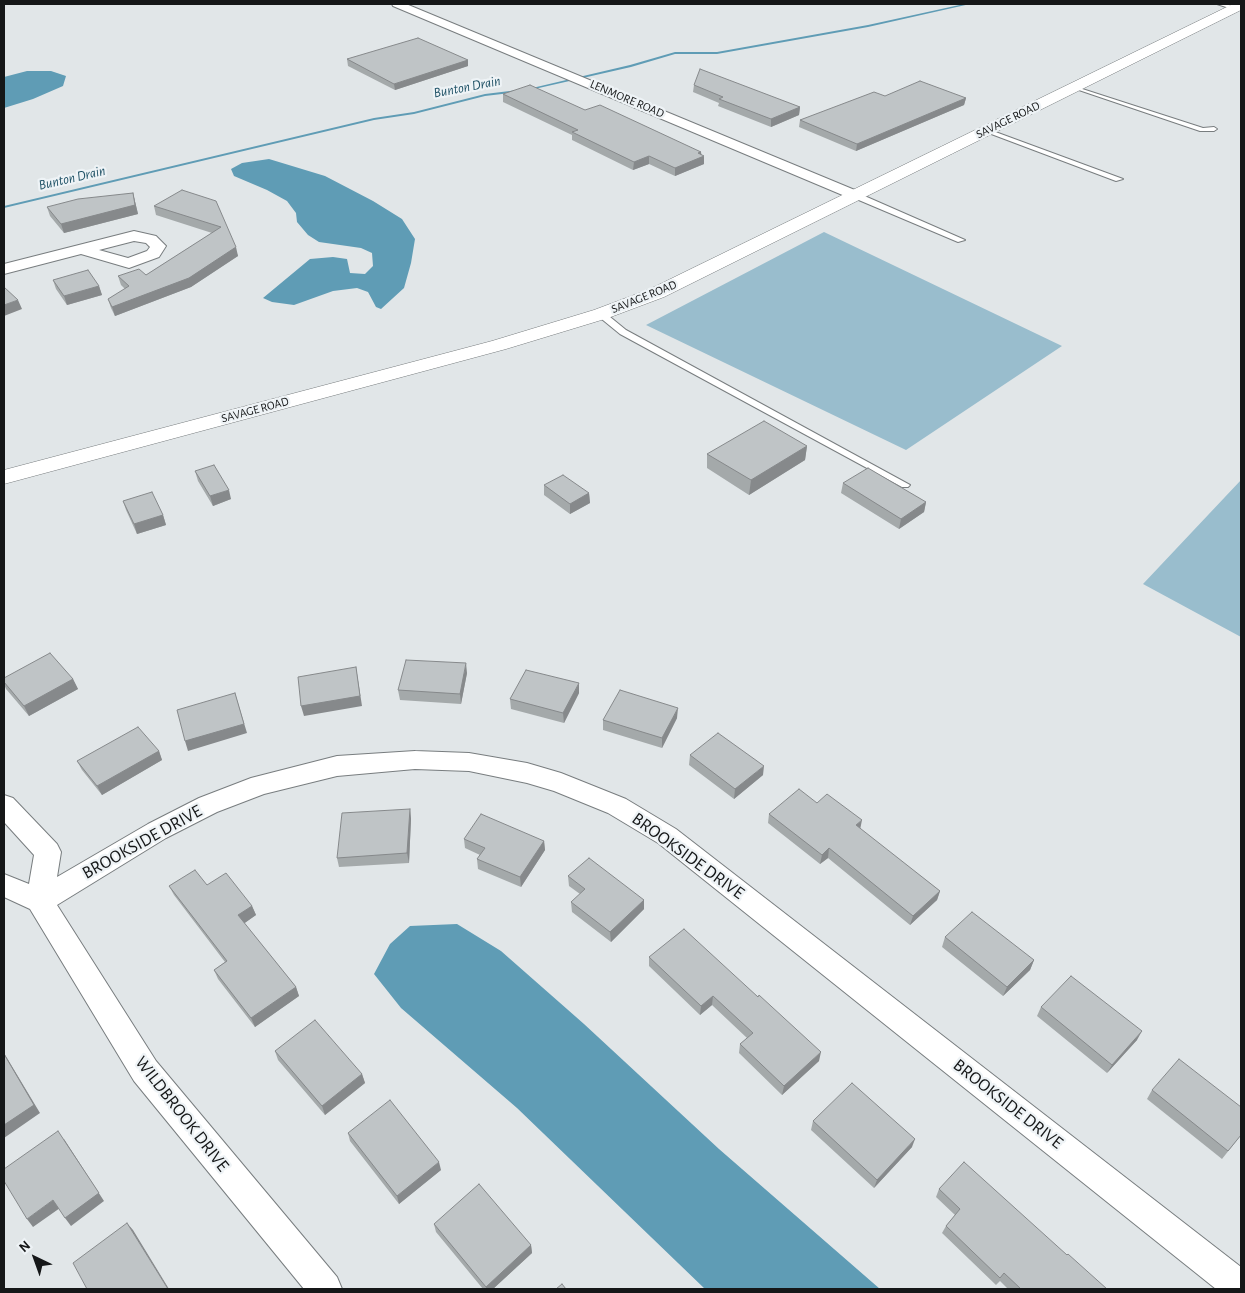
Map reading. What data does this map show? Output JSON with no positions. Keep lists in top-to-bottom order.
{
  "streets": {
    "street": [
      "LENMORE ROAD",
      "SAVAGE ROAD",
      "BROOKSIDE DRIVE",
      "WILDBROOK DRIVE"
    ]
  },
  "crossings": [
    ["LENMORE ROAD", "SAVAGE ROAD"],
    ["BROOKSIDE DRIVE", "WILDBROOK DRIVE"]
  ],
  "water": ["Bunton Drain"],
  "north": "top left"
}
